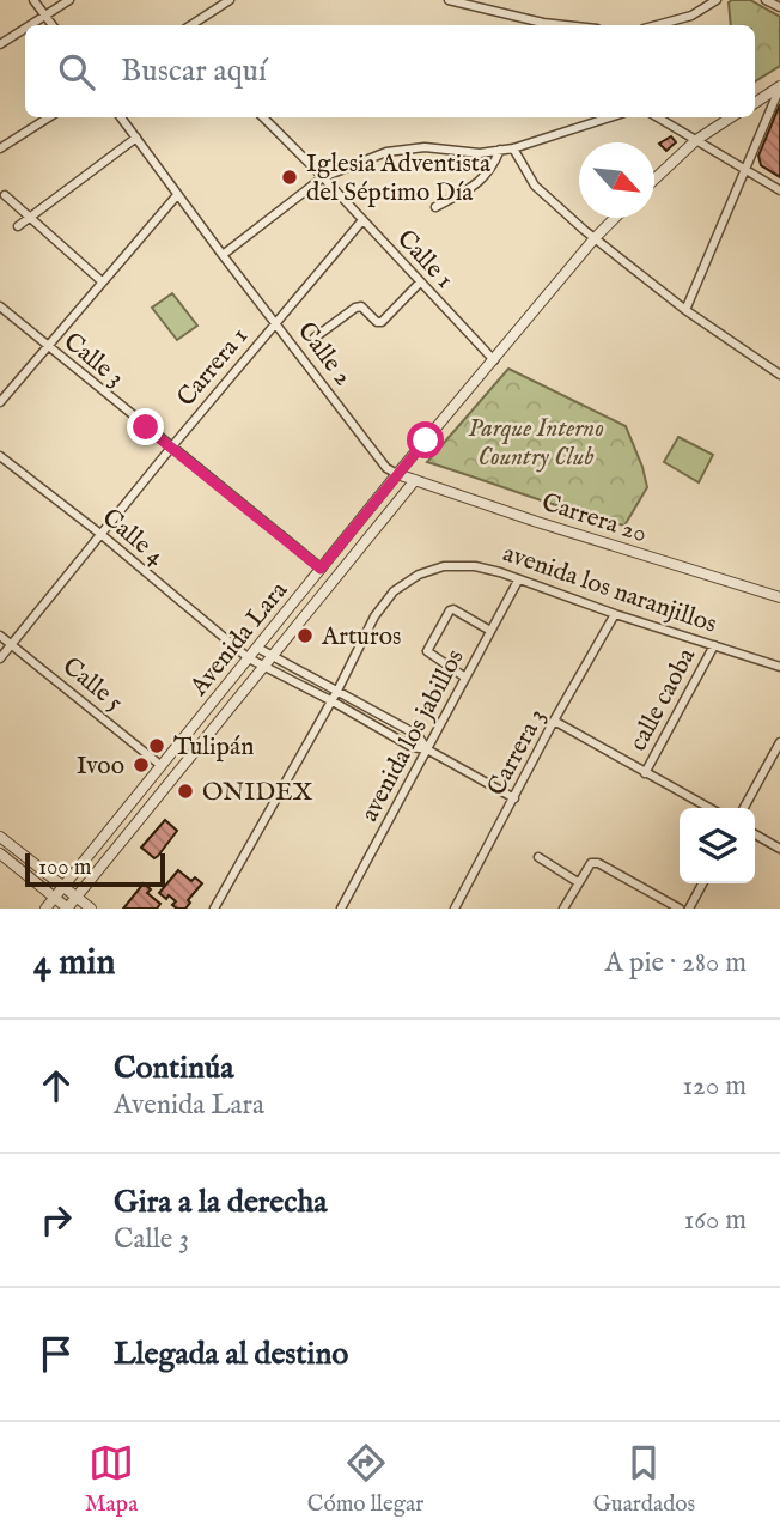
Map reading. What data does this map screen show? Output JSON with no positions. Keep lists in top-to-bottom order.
{
  "streets": {
    "street": [
      "Calle 1",
      "Calle 2",
      "Calle 3",
      "Carrera 1",
      "Carrera 20",
      "Calle 4",
      "avenida los naranjillos",
      "Avenida Lara",
      "Calle 5",
      "calle caoba",
      "avenida los jabillos",
      "Carrera 3"
    ]
  },
  "crossings": [
    ["Calle 1", "Carrera 1"],
    ["Calle 1", "Avenida Lara"],
    ["Calle 2", "Carrera 1"],
    ["Calle 2", "Carrera 20"],
    ["Calle 2", "Avenida Lara"],
    ["Calle 3", "Carrera 1"],
    ["Calle 3", "Avenida Lara"],
    ["Carrera 1", "Calle 4"],
    ["Carrera 1", "Calle 5"],
    ["Carrera 20", "Avenida Lara"],
    ["Calle 4", "avenida los naranjillos"],
    ["Calle 4", "Avenida Lara"],
    ["Calle 4", "avenida los jabillos"],
    ["avenida los naranjillos", "calle caoba"],
    ["avenida los naranjillos", "avenida los jabillos"],
    ["avenida los naranjillos", "Carrera 3"],
    ["Avenida Lara", "Calle 5"]
  ],
  "parks": ["Parque Interno Country Club"],
  "places": [
    "Iglesia Adventista del Séptimo Día",
    "Arturos",
    "Tulipán",
    "Ivoo",
    "ONIDEX"
  ],
  "scale_bar": "100 m",
  "north": "bottom right",
  "page": {
    "search": "Buscar aquí",
    "scale": "100 m",
    "heading": ["4 min", "A pie · 280 m"],
    "list": [
      ["Continúa", "Avenida Lara", "120 m"],
      ["Gira a la derecha", "Calle 3", "160 m"],
      "Llegada al destino"
    ],
    "nav": ["Mapa", "Cómo llegar", "Guardados"]
  }
}
